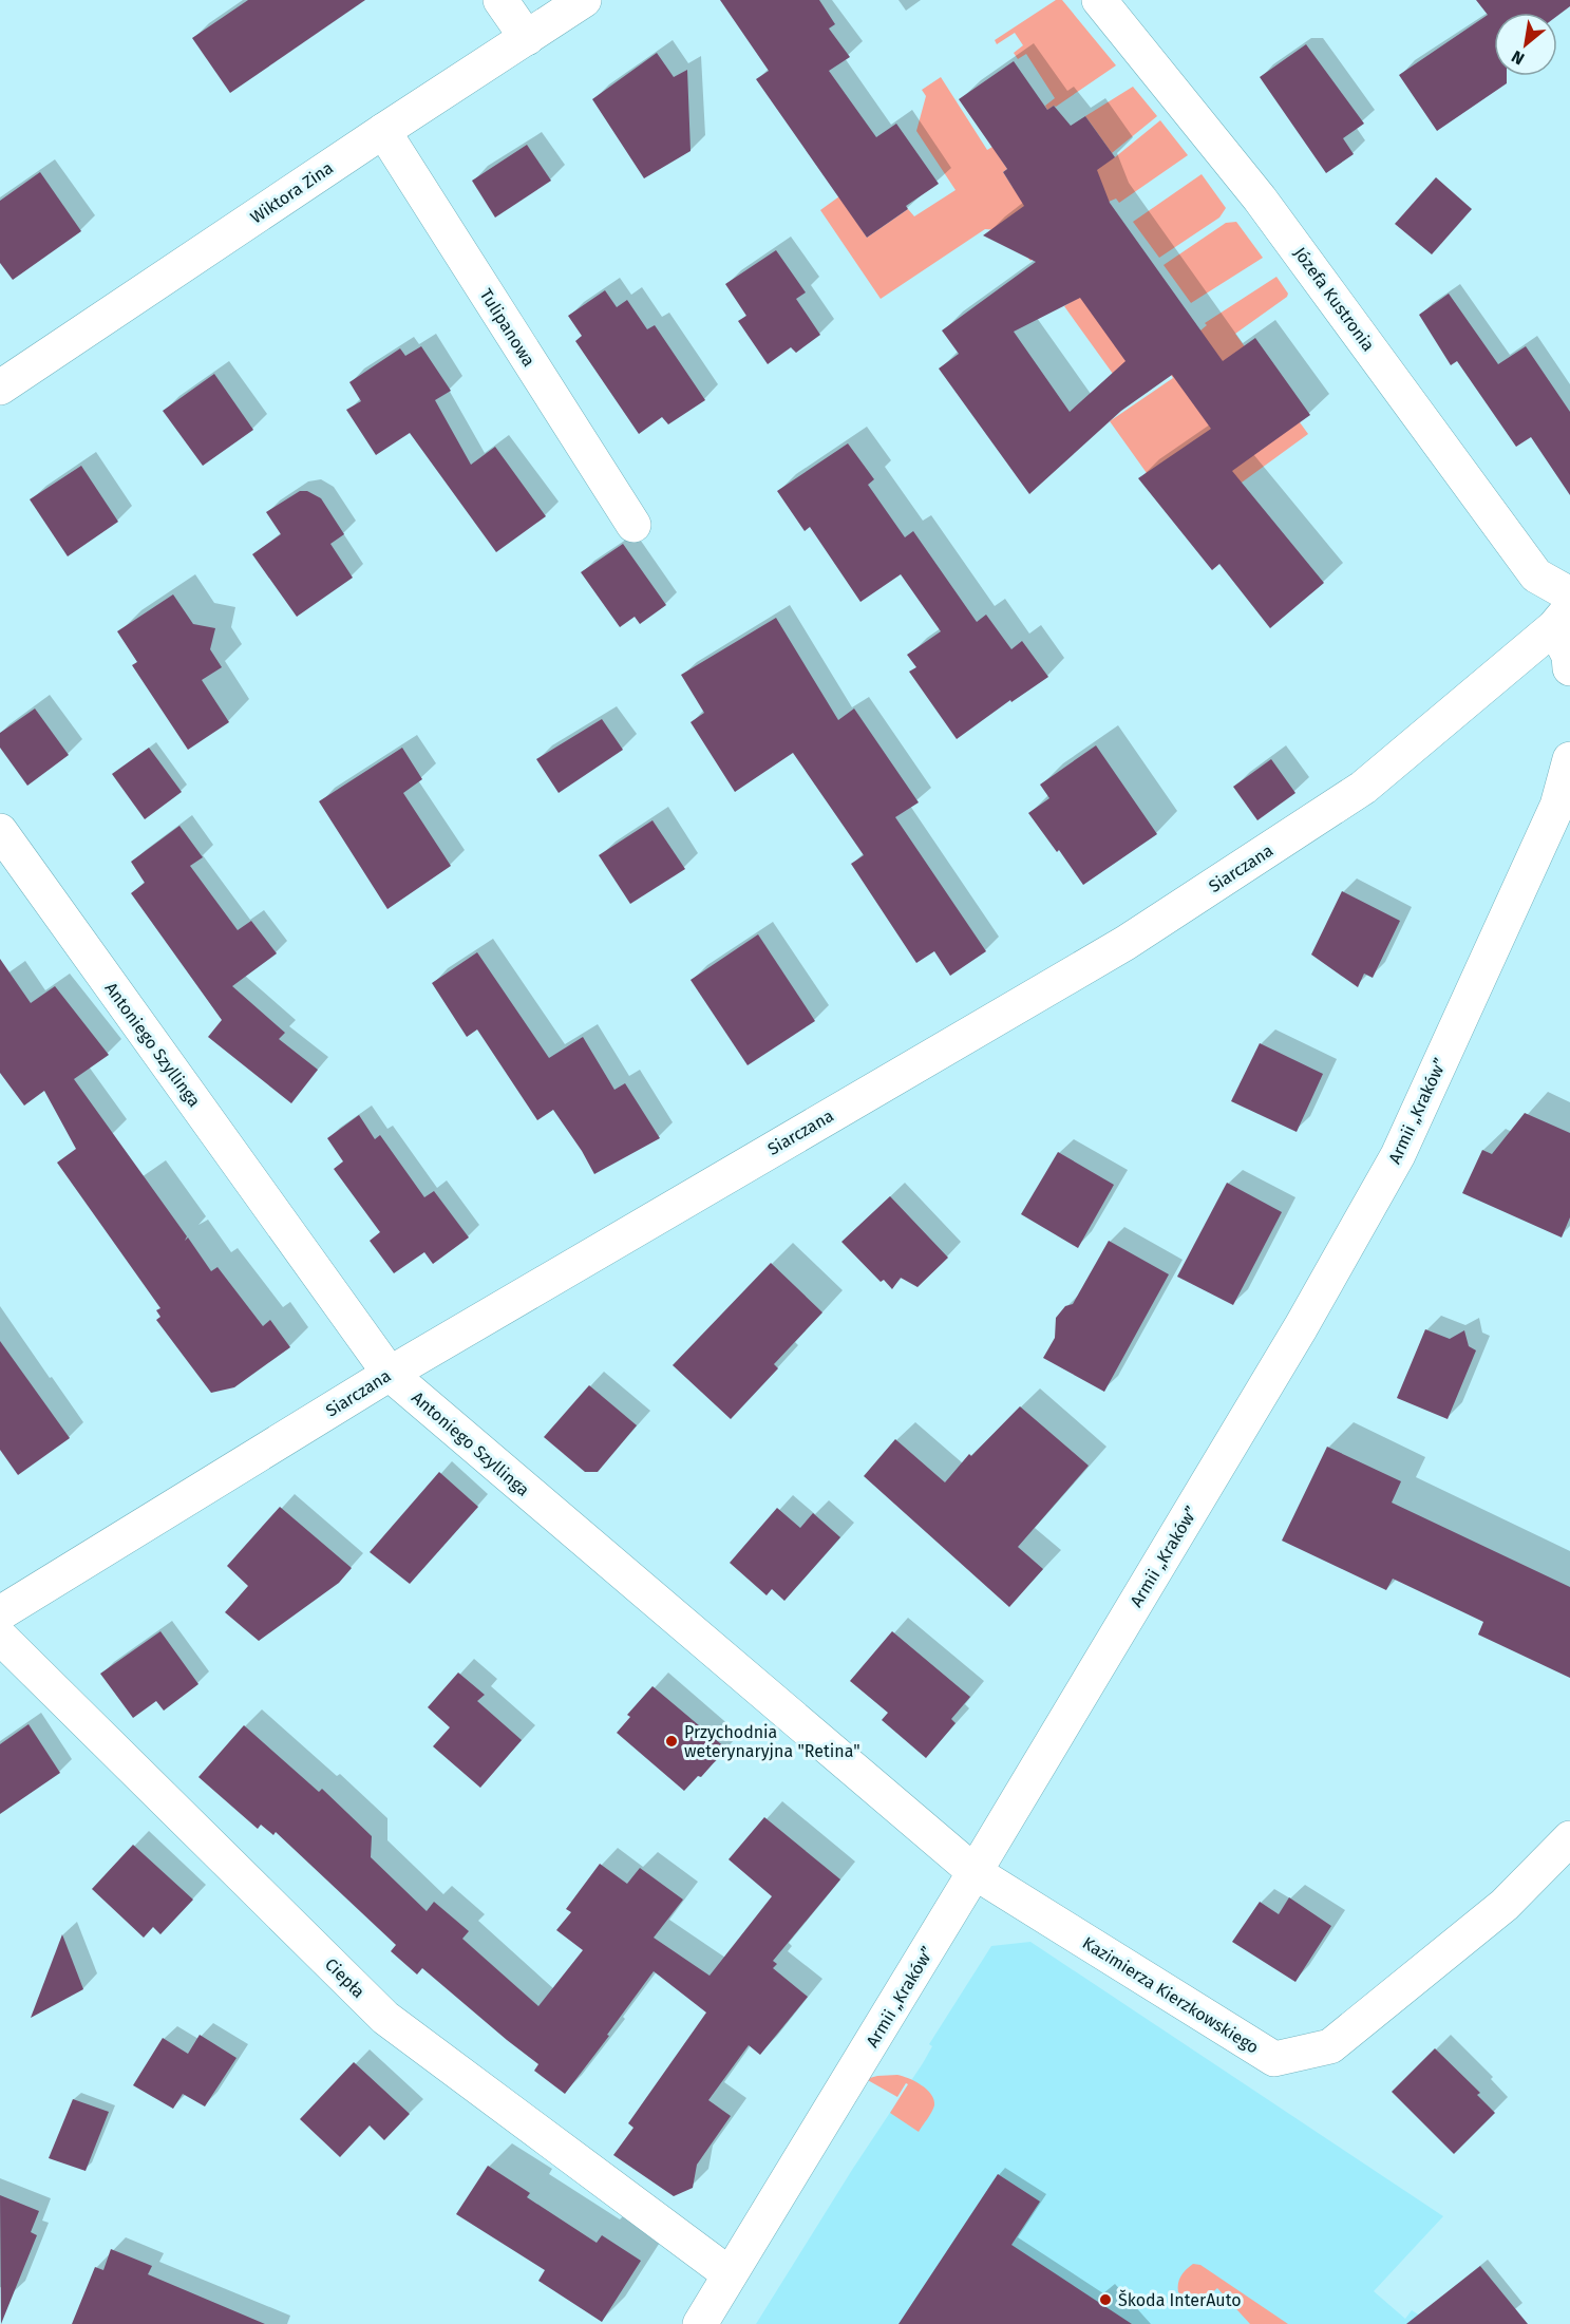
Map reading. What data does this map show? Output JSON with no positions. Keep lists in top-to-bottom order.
{
  "streets": {
    "street": [
      "Wiktora Zina",
      "Józefa Kustronia",
      "Tulipanowa",
      "Siarczana",
      "Antoniego Szyllinga",
      "Armii „Kraków”",
      "Ciepła",
      "Kazimierza Kierzkowskiego"
    ]
  },
  "crossings": [
    ["Wiktora Zina", "Tulipanowa"],
    ["Siarczana", "Antoniego Szyllinga"],
    ["Antoniego Szyllinga", "Armii „Kraków”"],
    ["Antoniego Szyllinga", "Kazimierza Kierzkowskiego"],
    ["Armii „Kraków”", "Ciepła"],
    ["Armii „Kraków”", "Kazimierza Kierzkowskiego"]
  ],
  "places": ["Przychodnia weterynaryjna \"Retina\"", "Škoda InterAuto"],
  "north": "bottom left"
}
